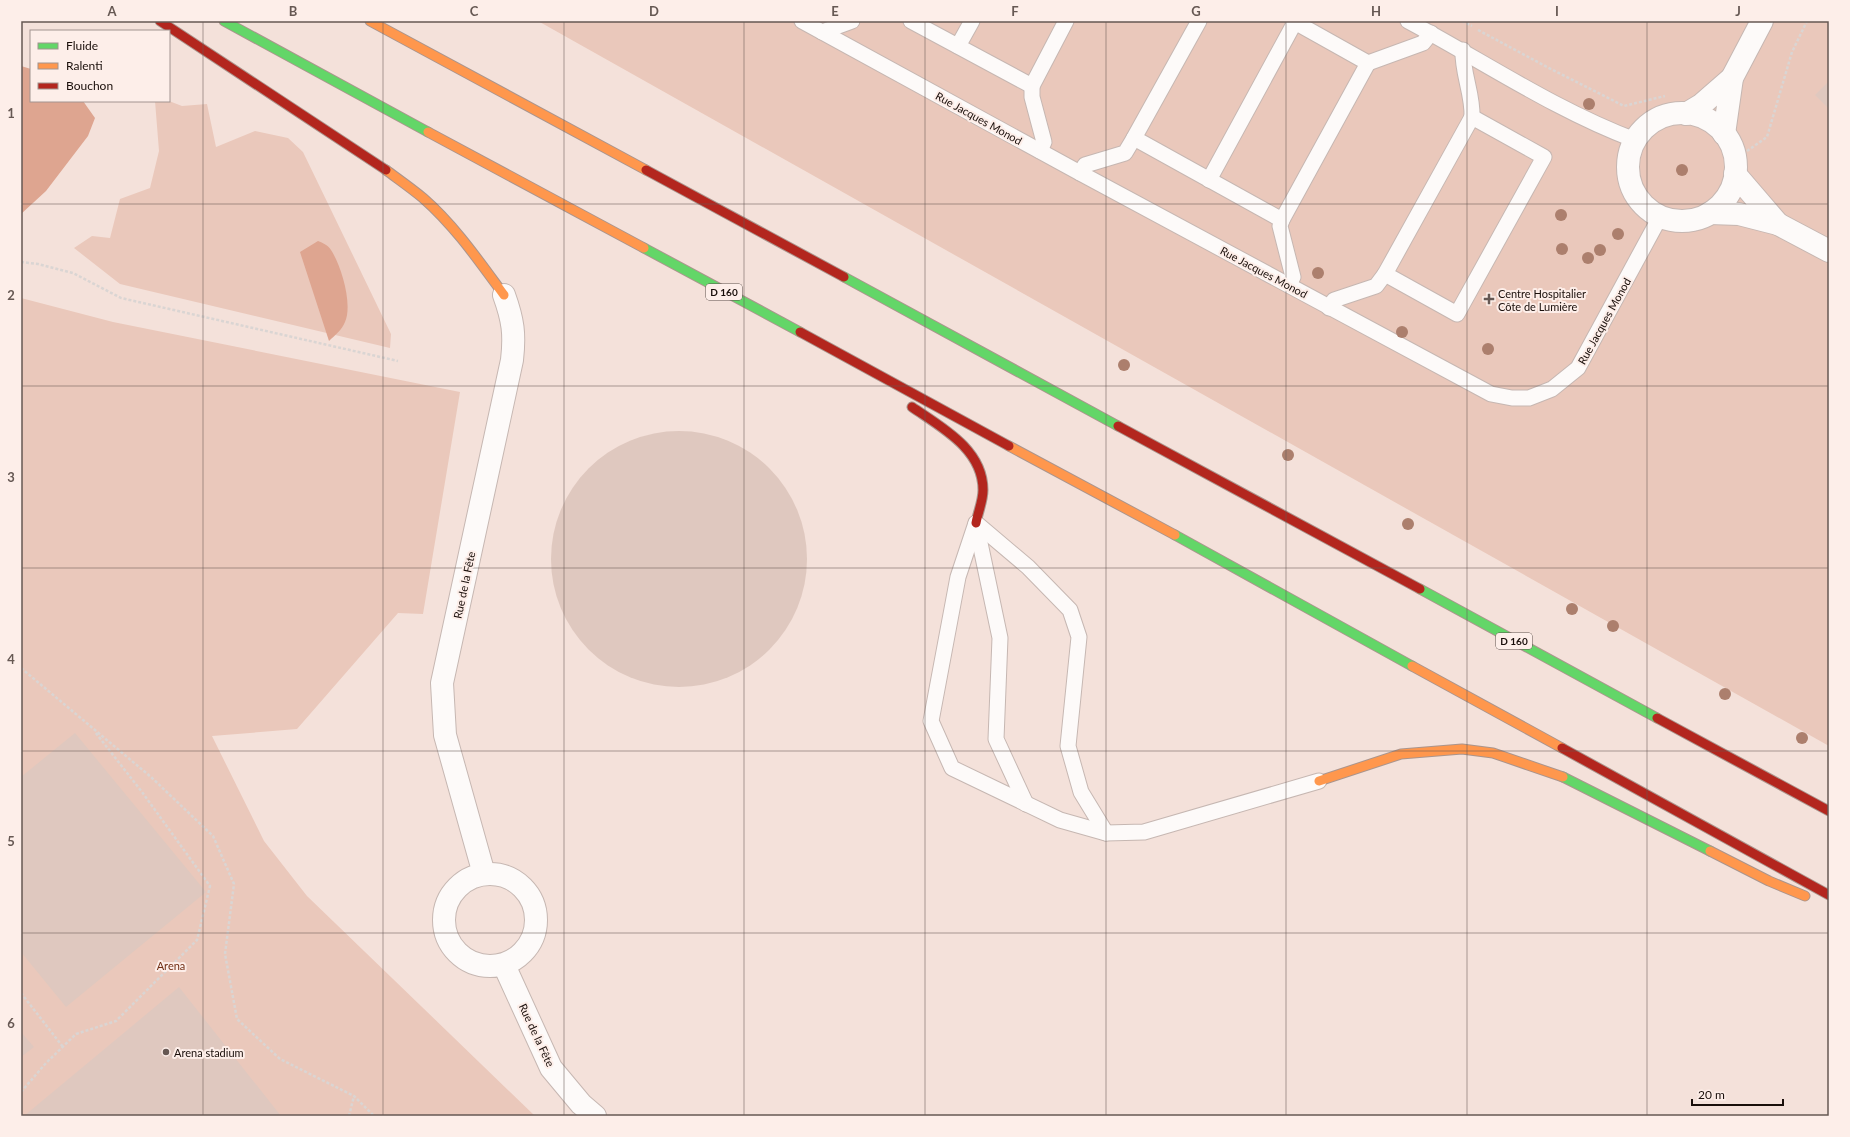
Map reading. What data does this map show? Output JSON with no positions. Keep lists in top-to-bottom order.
{
  "streets": {
    "highway": ["D 160"],
    "street": ["Rue de la Fête"],
    "lane": ["Rue Jacques Monod"]
  },
  "parks": ["Arena"],
  "places": {
    "health": ["Centre Hospitalier Côte de Lumière"],
    "other": ["Arena stadium"]
  },
  "legend": ["Fluide", "Ralenti", "Bouchon"],
  "scale_bar": "20 m",
  "grid": {
    "columns": [
      "A",
      "B",
      "C",
      "D",
      "E",
      "F",
      "G",
      "H",
      "I",
      "J"
    ],
    "rows": [
      "1",
      "2",
      "3",
      "4",
      "5",
      "6"
    ]
  }
}
